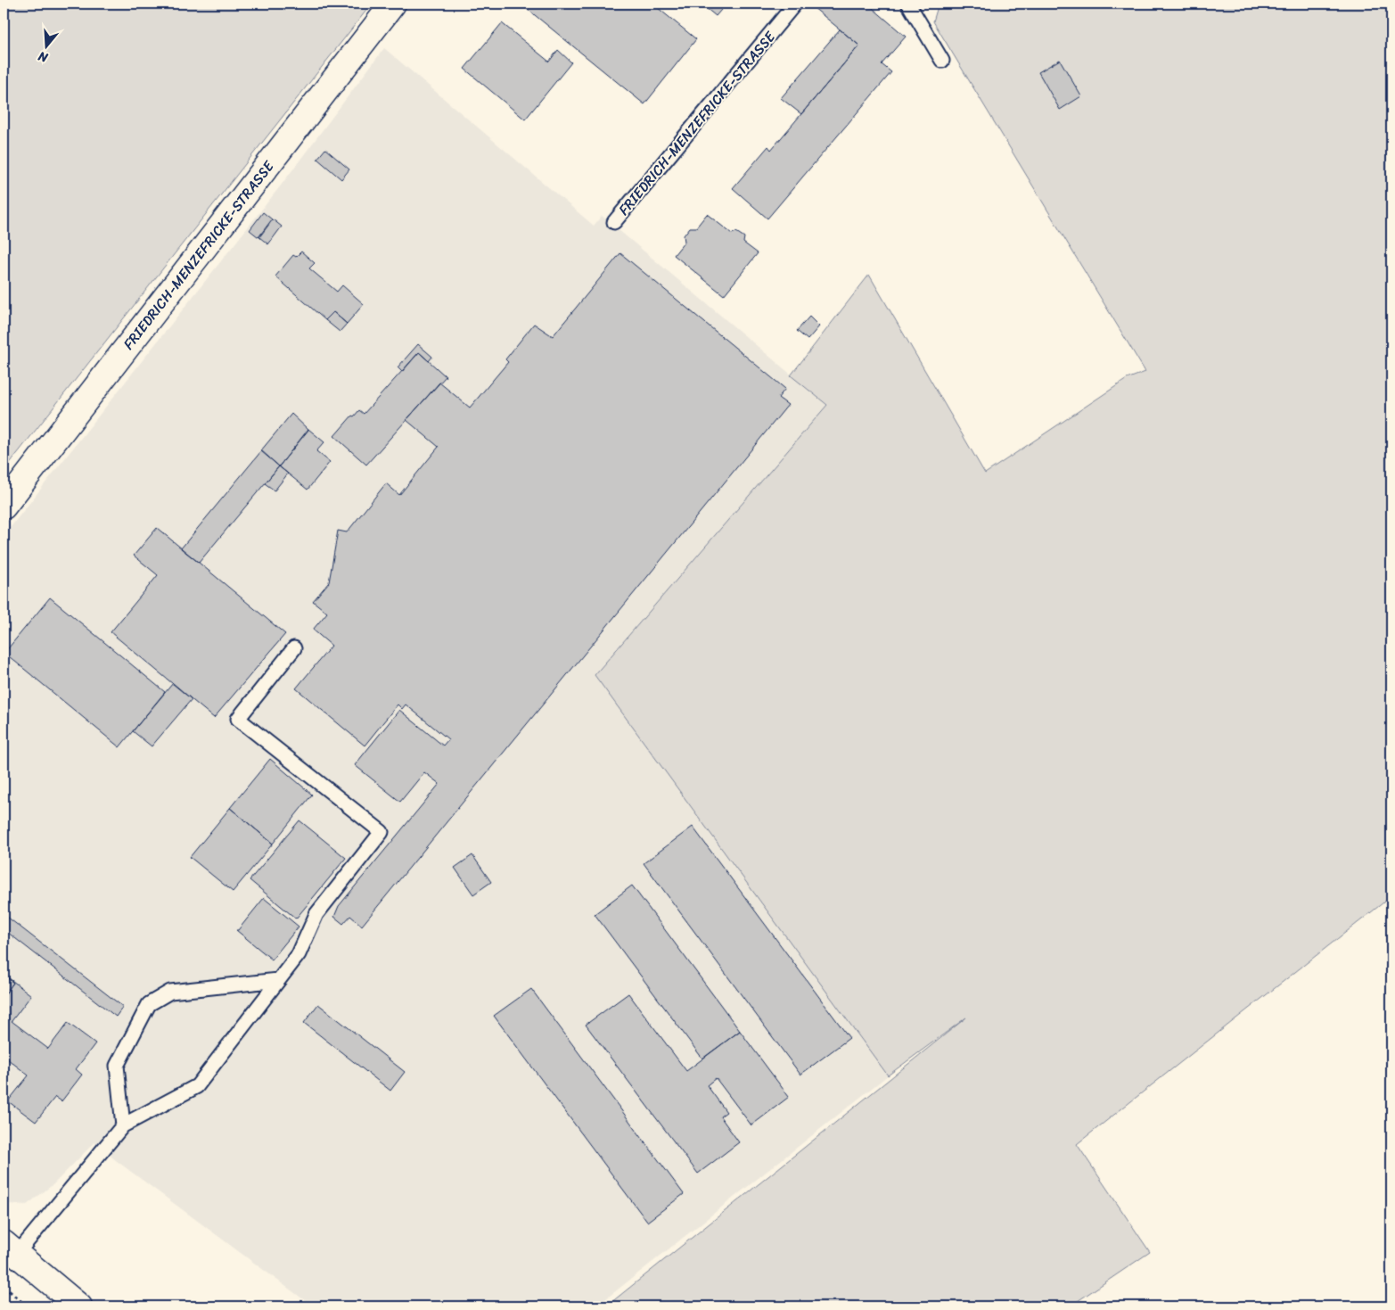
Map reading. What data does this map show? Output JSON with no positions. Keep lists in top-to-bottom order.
{
  "streets": {
    "street": ["FRIEDRICH-MENZEFRICKE-STRASSE"]
  },
  "north": "bottom"
}
